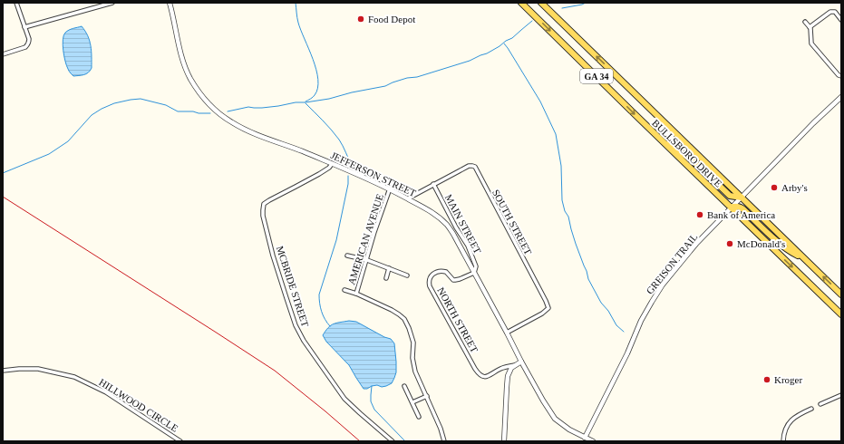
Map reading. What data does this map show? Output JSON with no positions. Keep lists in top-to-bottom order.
{
  "streets": {
    "main road": ["GA 34", "BULLSBORO DRIVE"],
    "street": [
      "JEFFERSON STREET",
      "SOUTH STREET",
      "MAIN STREET",
      "AMERICAN AVENUE",
      "GREISON TRAIL",
      "MCBRIDE STREET",
      "NORTH STREET",
      "HILLWOOD CIRCLE"
    ]
  },
  "crossings": [
    ["BULLSBORO DRIVE", "GREISON TRAIL"],
    ["JEFFERSON STREET", "SOUTH STREET"],
    ["JEFFERSON STREET", "MAIN STREET"],
    ["JEFFERSON STREET", "AMERICAN AVENUE"],
    ["JEFFERSON STREET", "GREISON TRAIL"],
    ["JEFFERSON STREET", "MCBRIDE STREET"],
    ["JEFFERSON STREET", "NORTH STREET"],
    ["SOUTH STREET", "MAIN STREET"],
    ["MAIN STREET", "NORTH STREET"]
  ],
  "places": [
    "Food Depot",
    "Arby's",
    "Bank of America",
    "McDonald's",
    "Kroger"
  ]
}
